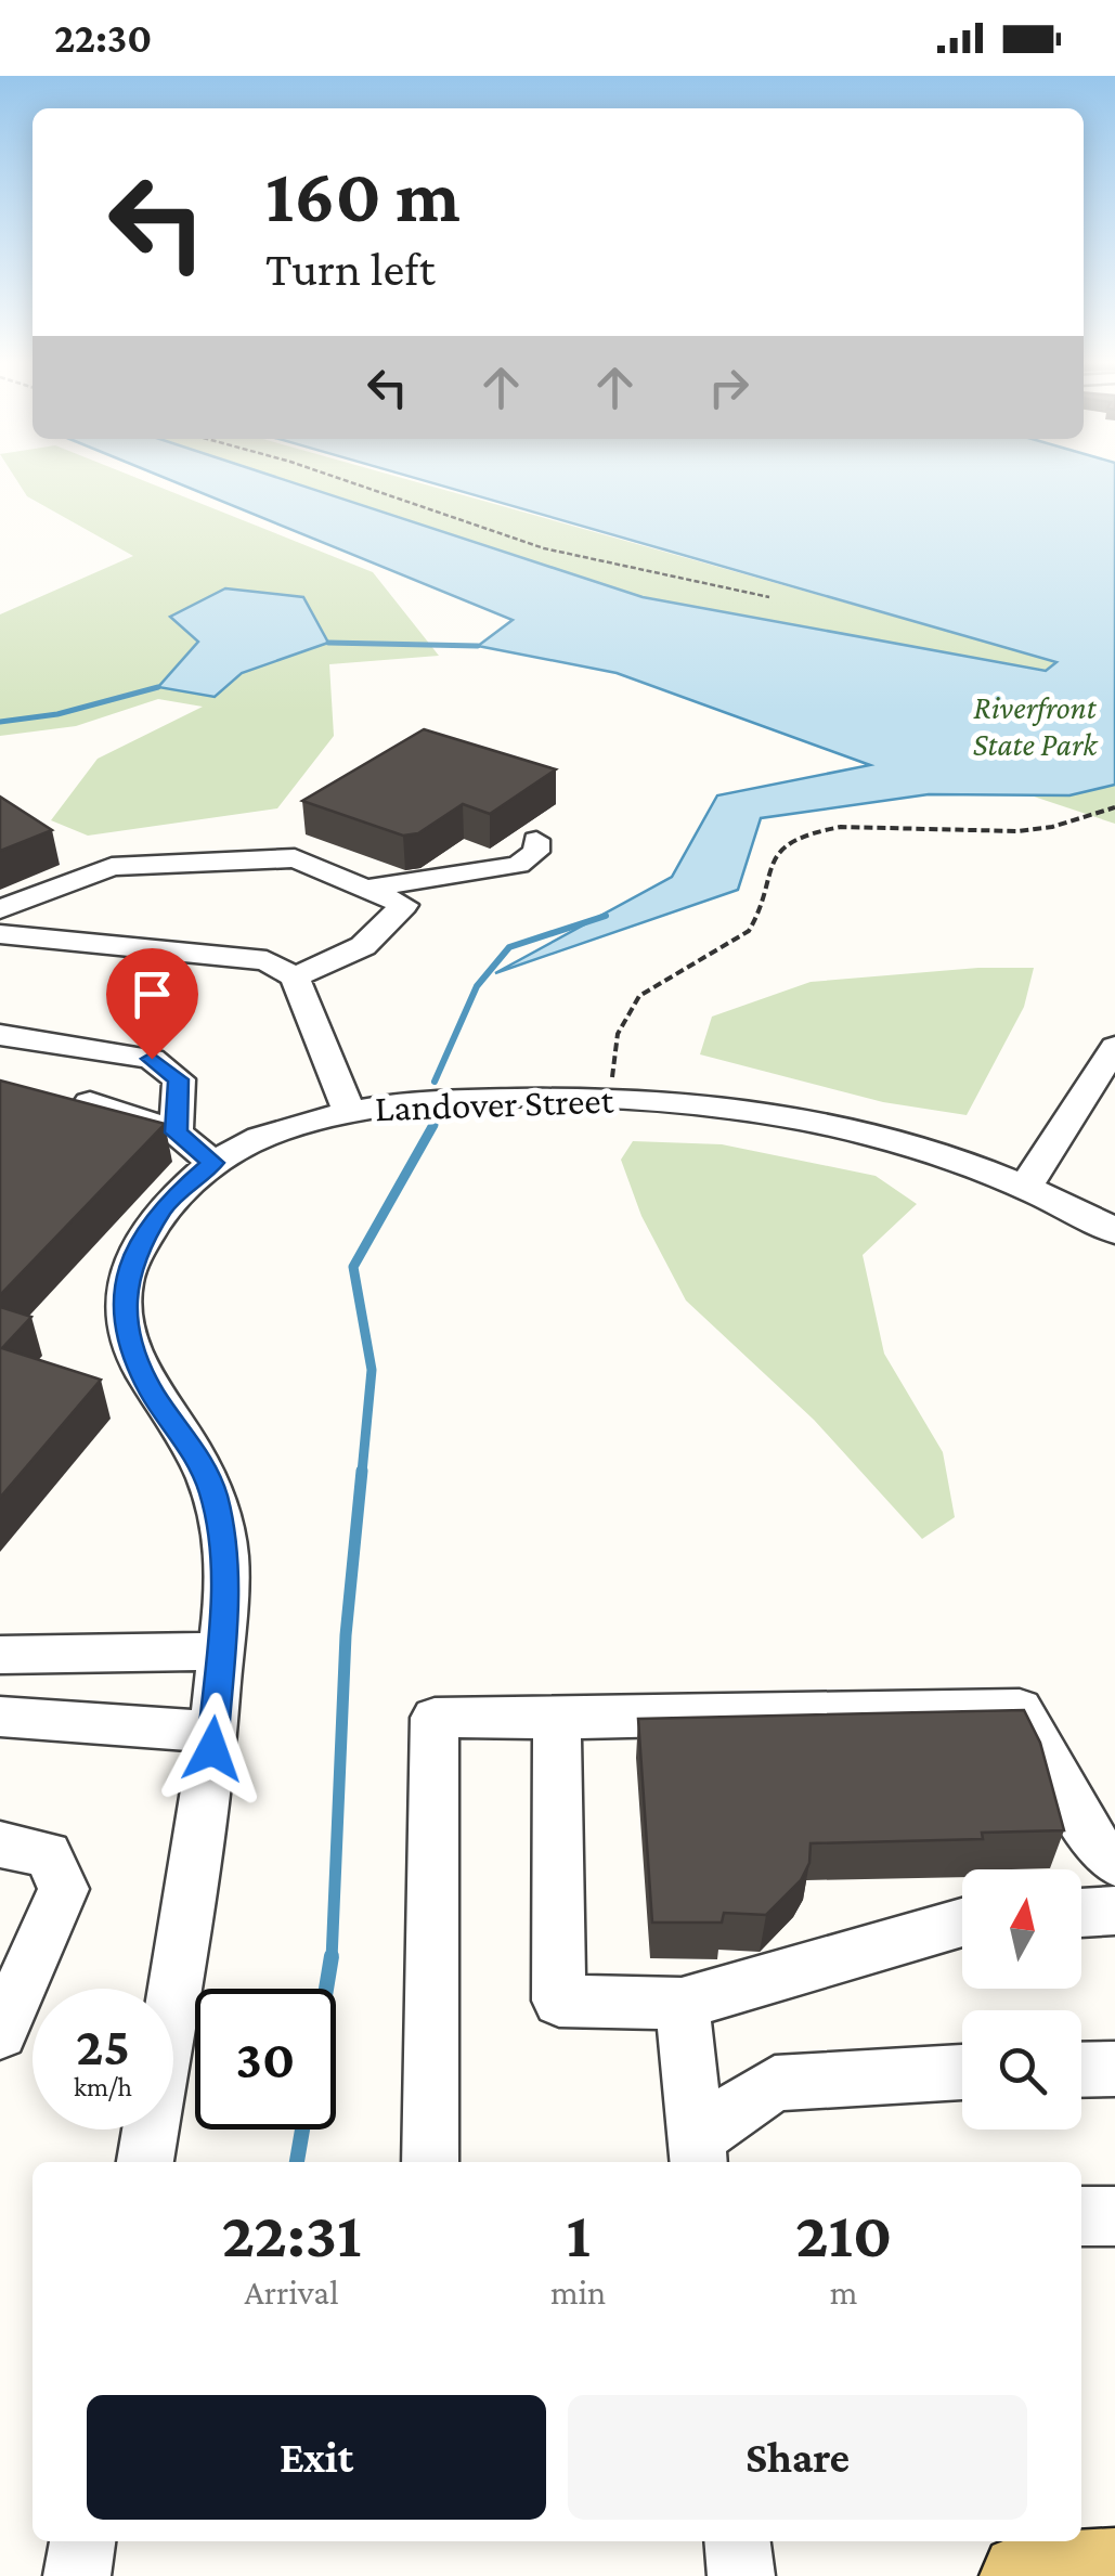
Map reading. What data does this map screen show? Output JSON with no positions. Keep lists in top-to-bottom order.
{
  "streets": {
    "street": ["Landover Street"]
  },
  "parks": ["Riverfront State Park"],
  "north": "top",
  "page": {
    "status": "22:30",
    "turn": ["160 m", "Turn left"],
    "speed": "25 km/h",
    "limit": "30",
    "eta": [
      "22:31",
      "Arrival",
      "1",
      "min",
      "210",
      "m"
    ],
    "buttons": ["Exit", "Share"]
  }
}
